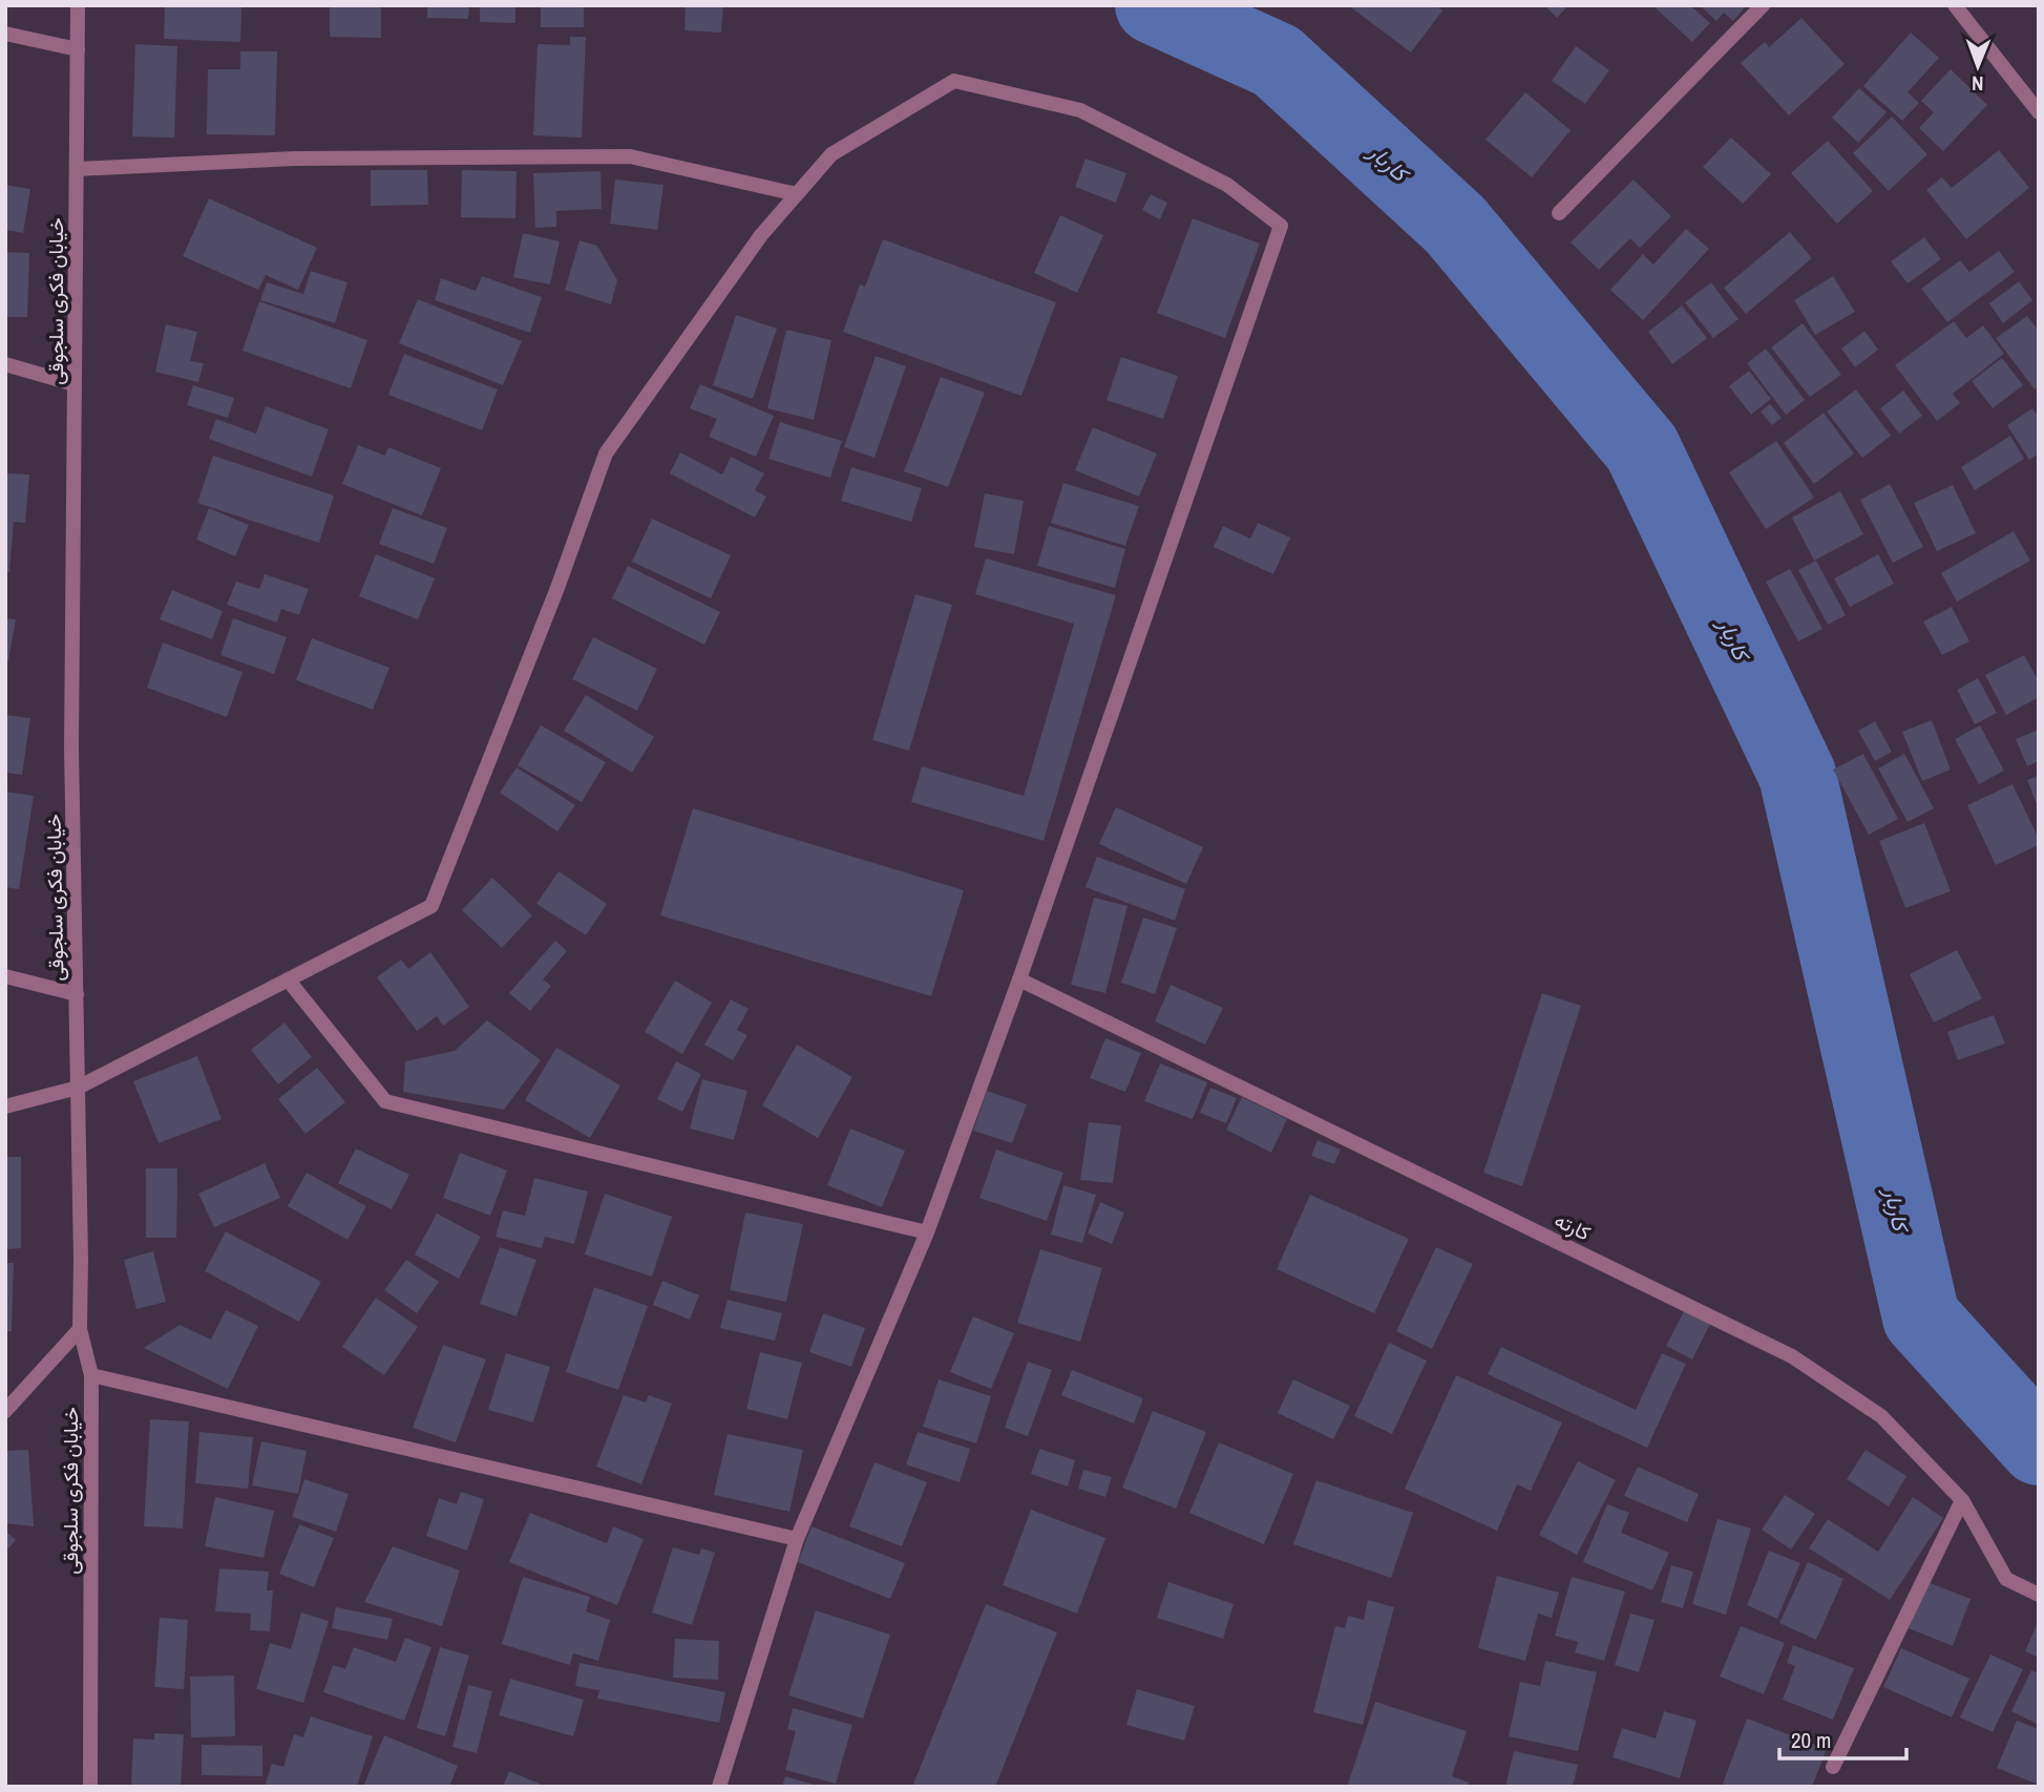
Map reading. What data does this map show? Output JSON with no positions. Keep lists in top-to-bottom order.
{
  "streets": {
    "street": ["خیابان فکری سلجوقی", "کارته"]
  },
  "water": ["کاربار"],
  "scale_bar": "20 m",
  "north": "bottom"
}
